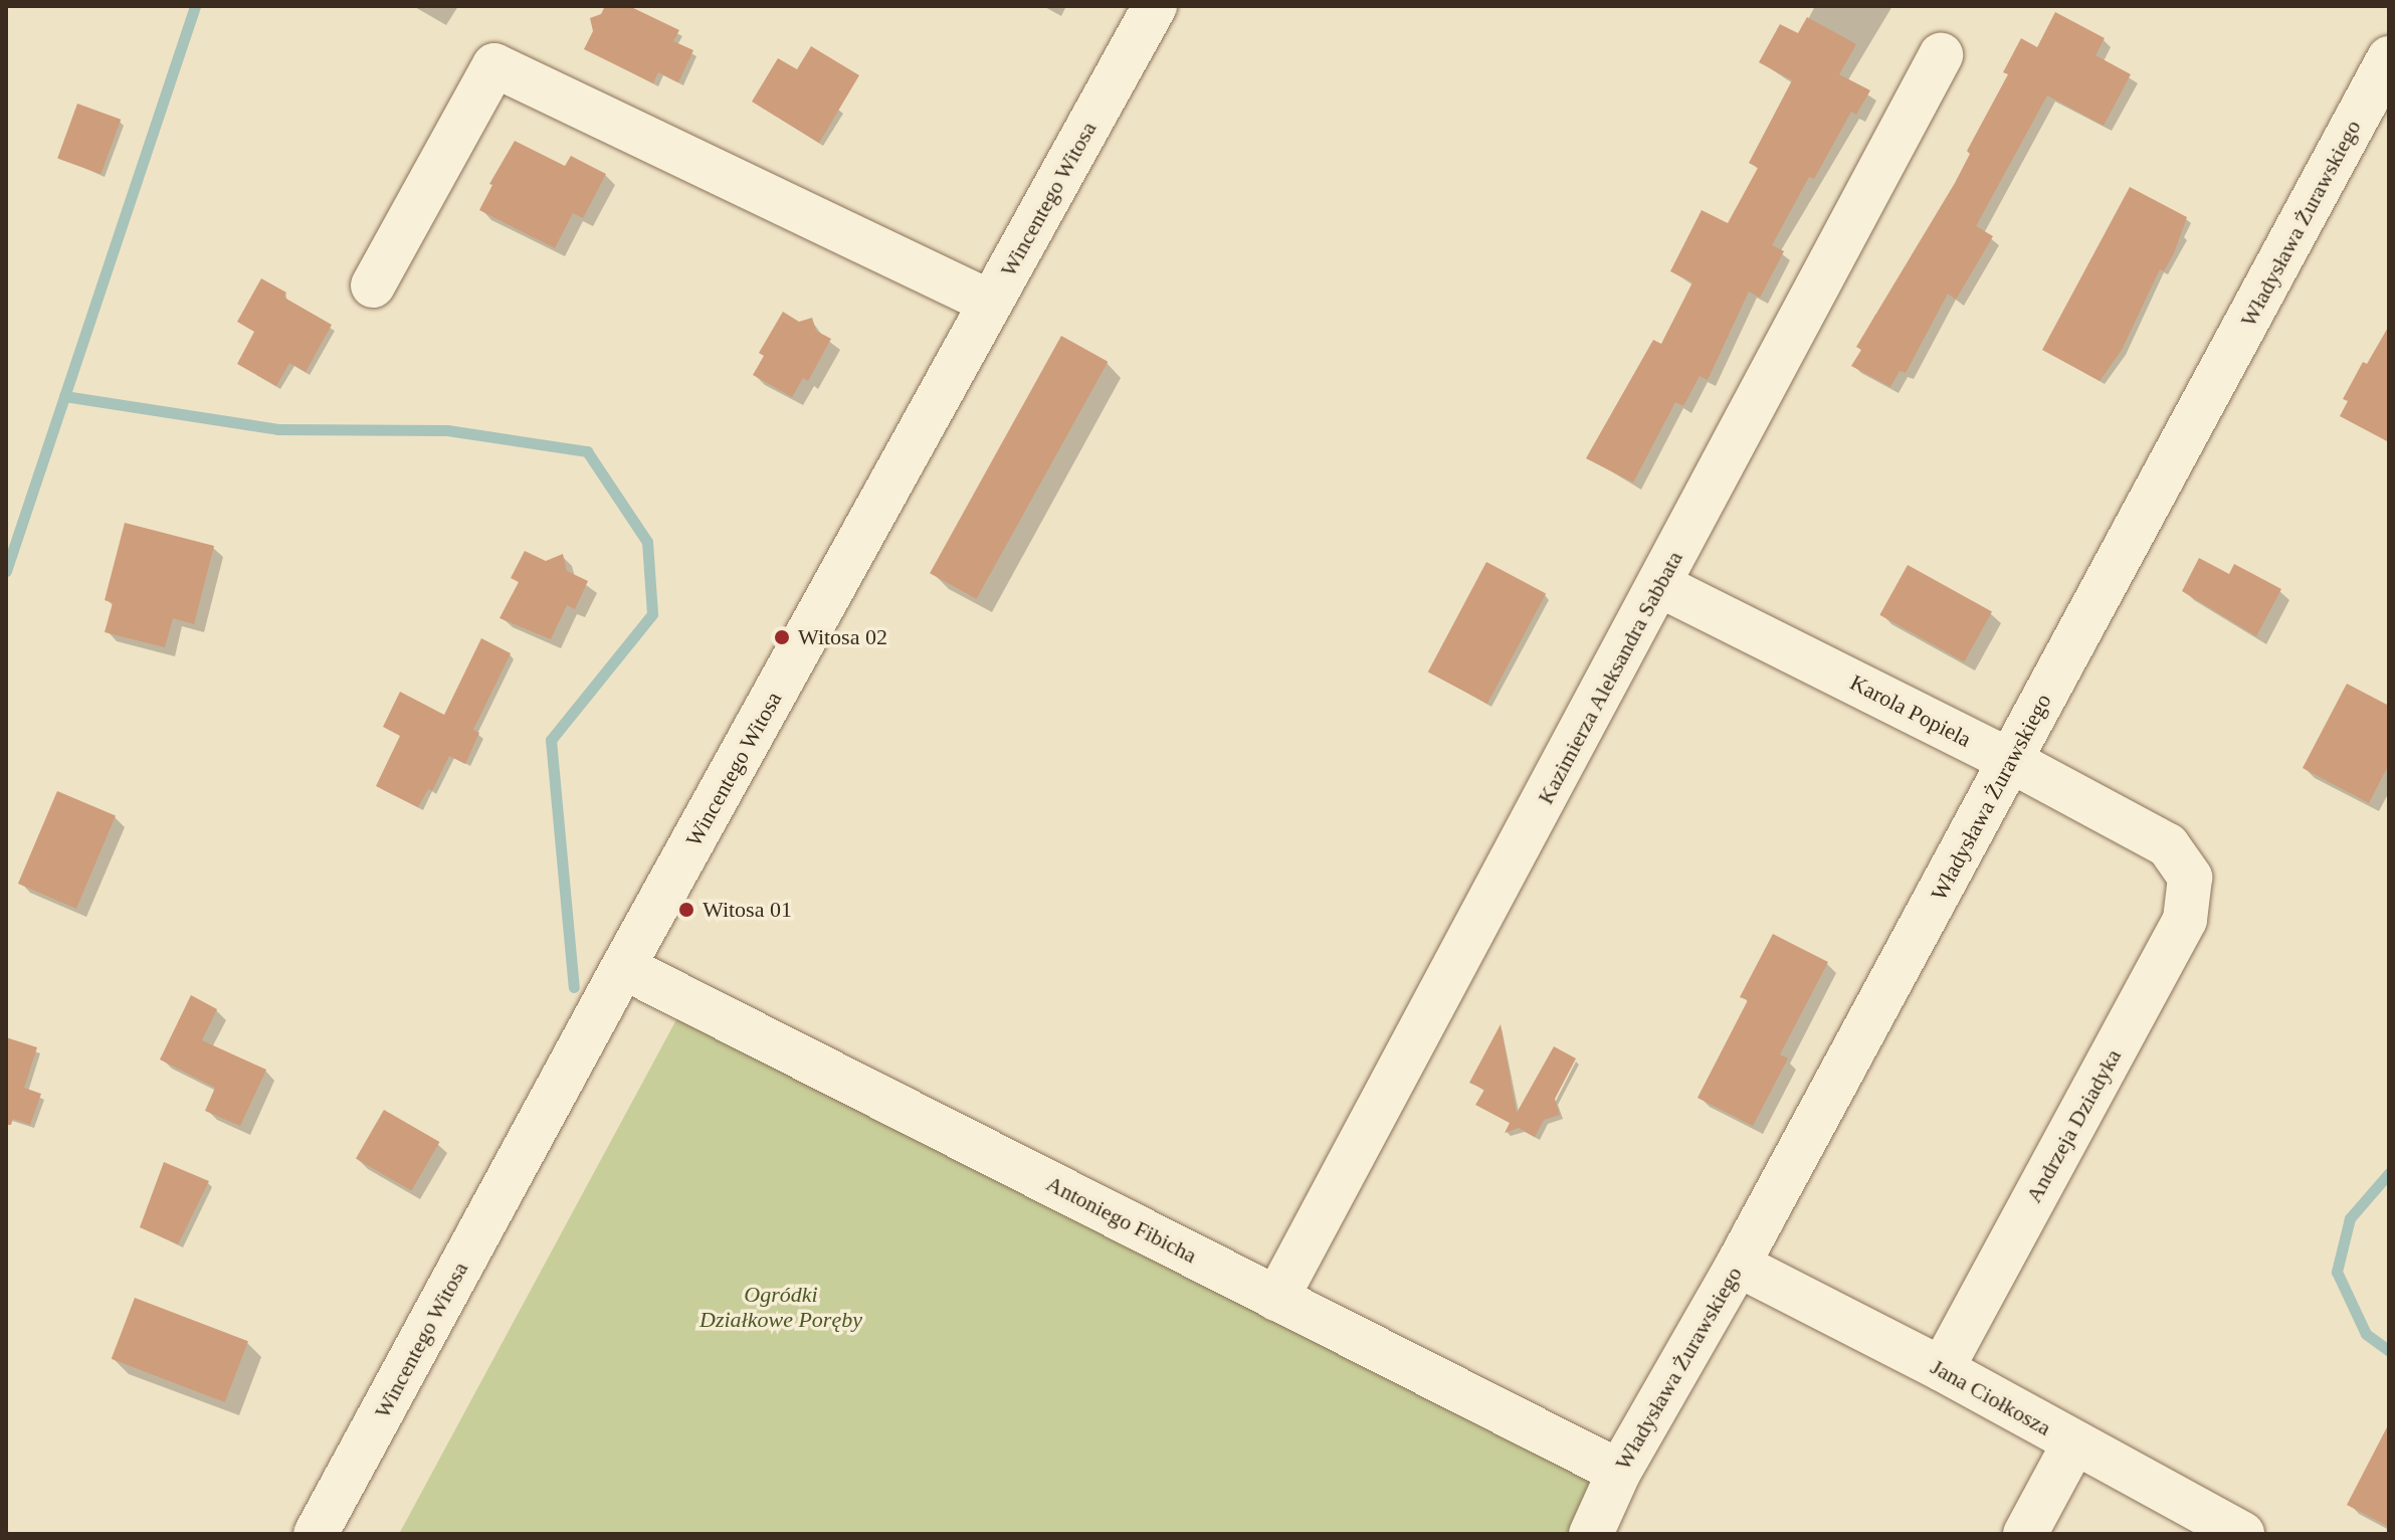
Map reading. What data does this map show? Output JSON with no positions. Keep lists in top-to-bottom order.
{
  "streets": {
    "street": [
      "Wincentego Witosa",
      "Władysława Żurawskiego",
      "Kazimierza Aleksandra Sabbata",
      "Karola Popiela",
      "Andrzeja Dziadyka",
      "Antoniego Fibicha",
      "Jana Ciołkosza"
    ]
  },
  "crossings": [
    ["Wincentego Witosa", "Antoniego Fibicha"],
    ["Władysława Żurawskiego", "Karola Popiela"],
    ["Władysława Żurawskiego", "Antoniego Fibicha"],
    ["Władysława Żurawskiego", "Jana Ciołkosza"],
    ["Kazimierza Aleksandra Sabbata", "Karola Popiela"],
    ["Kazimierza Aleksandra Sabbata", "Antoniego Fibicha"],
    ["Karola Popiela", "Andrzeja Dziadyka"],
    ["Andrzeja Dziadyka", "Jana Ciołkosza"]
  ],
  "parks": ["Ogródki Działkowe Poręby"],
  "places": ["Witosa 02", "Witosa 01"]
}
